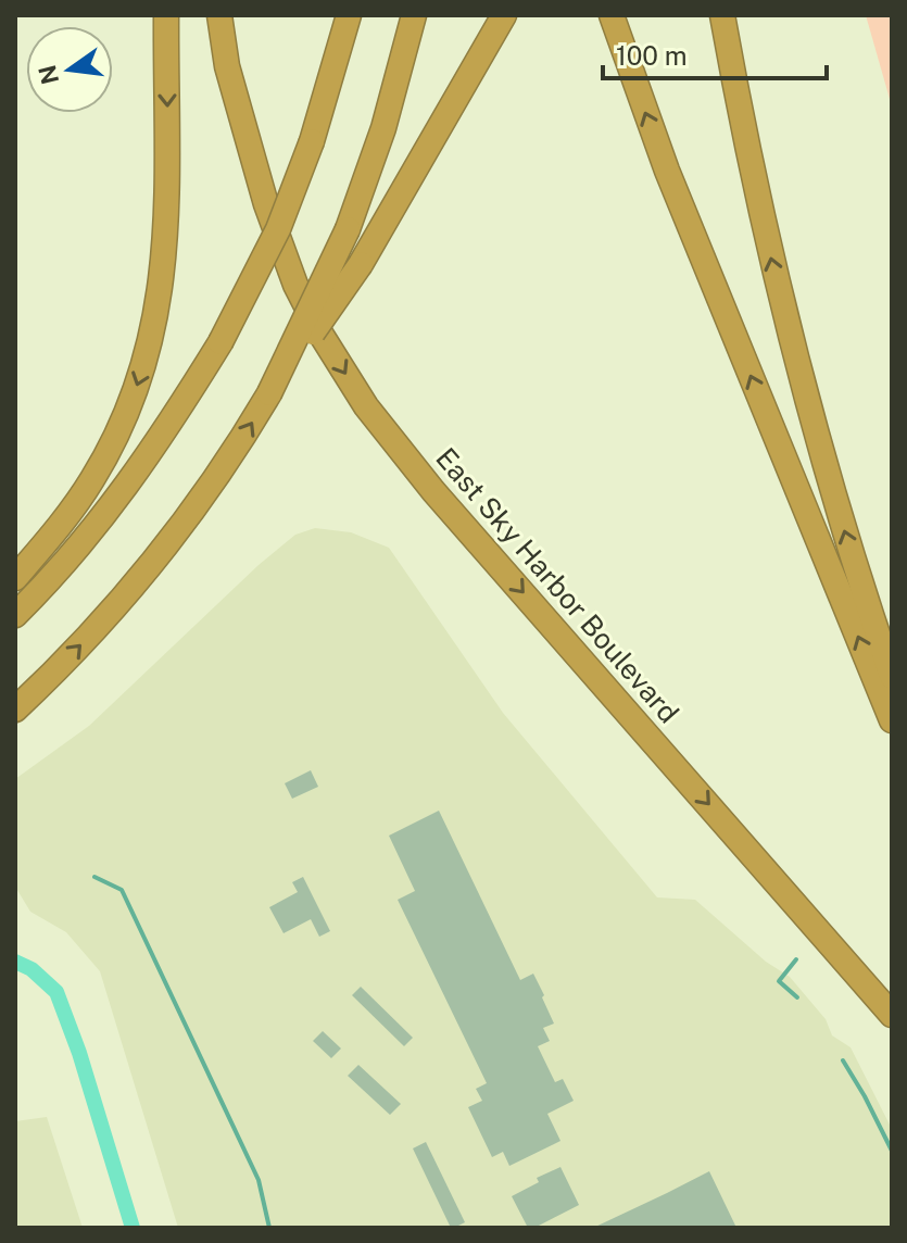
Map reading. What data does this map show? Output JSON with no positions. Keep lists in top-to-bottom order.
{
  "streets": {
    "highway": ["East Sky Harbor Boulevard"]
  },
  "one_way": ["East Sky Harbor Boulevard"],
  "scale_bar": "100 m",
  "north": "left"
}
